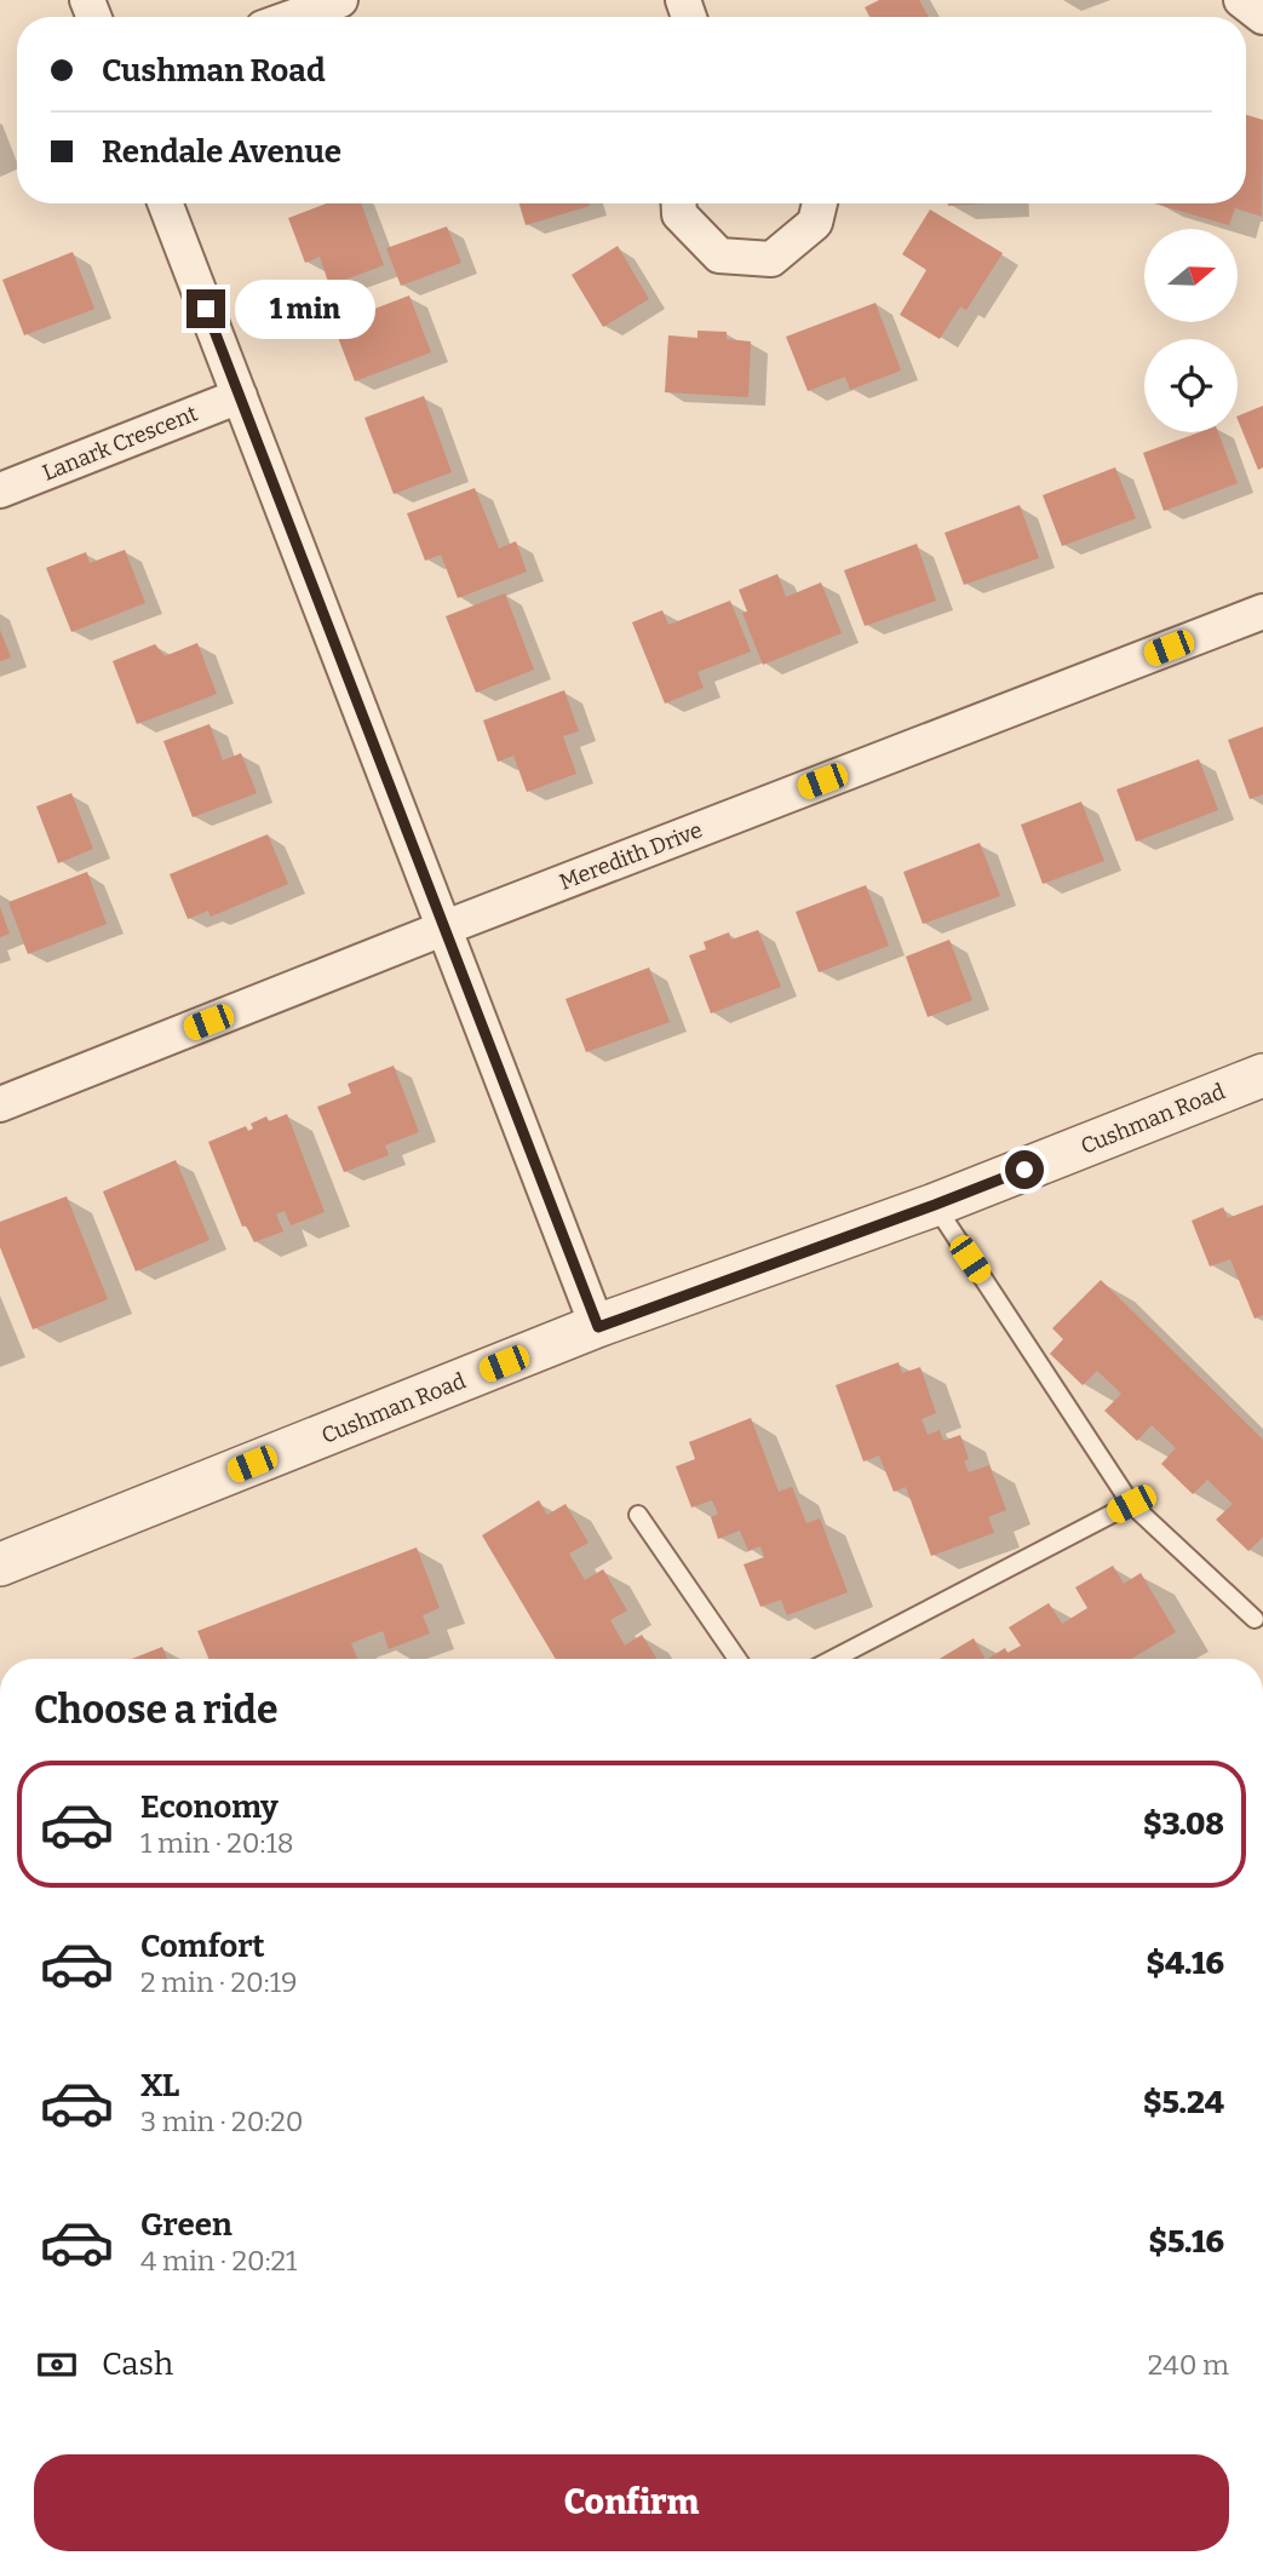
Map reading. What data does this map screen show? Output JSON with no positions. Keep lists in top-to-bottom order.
{
  "streets": {
    "street": ["Lanark Crescent", "Meredith Drive", "Cushman Road"]
  },
  "north": "right",
  "page": {
    "banner": ["Cushman Road", "Rendale Avenue"],
    "bubble": "1 min",
    "heading": "Choose a ride",
    "list": [
      {
        "name": "Economy",
        "note": "1 min · 20:18",
        "value": "$3.08"
      },
      {
        "name": "Comfort",
        "note": "2 min · 20:19",
        "value": "$4.16"
      },
      {
        "name": "XL",
        "note": "3 min · 20:20",
        "value": "$5.24"
      },
      {
        "name": "Green",
        "note": "4 min · 20:21",
        "value": "$5.16"
      }
    ],
    "pay": ["Cash", "240 m"],
    "buttons": "Confirm"
  }
}
